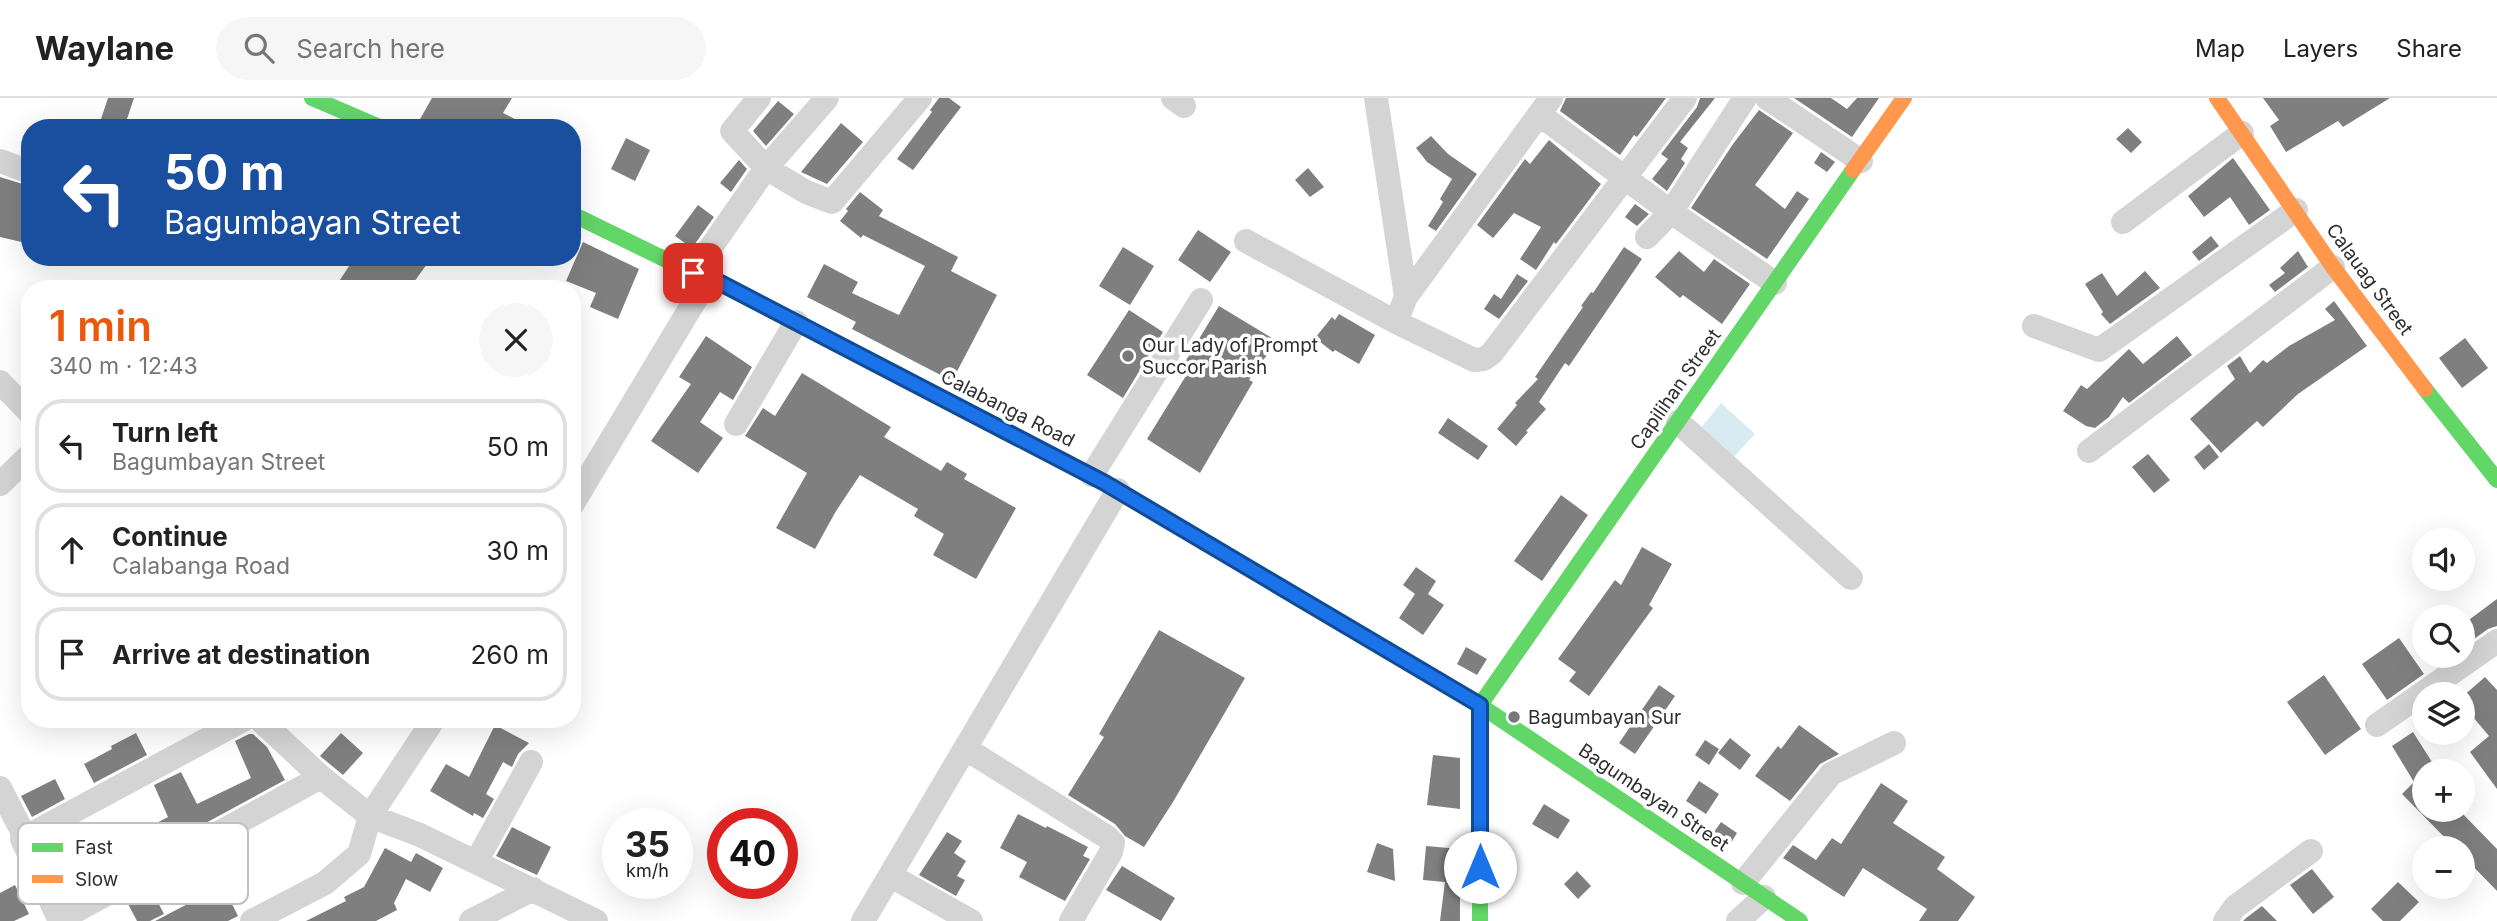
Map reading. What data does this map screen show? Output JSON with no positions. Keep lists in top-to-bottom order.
{
  "streets": {
    "main road": [
      "Calauag Street",
      "Capilihan Street",
      "Calabanga Road",
      "Bagumbayan Street"
    ]
  },
  "crossings": [
    ["Capilihan Street", "Bagumbayan Street"],
    ["Calabanga Road", "Bagumbayan Street"]
  ],
  "places": ["Our Lady of Prompt Succor Parish", "Bagumbayan Sur"],
  "legend": ["Fast", "Slow"],
  "page": {
    "header": "Waylane",
    "search": "Search here",
    "nav": ["Map", "Layers", "Share"],
    "turn": ["50 m", "Bagumbayan Street"],
    "heading": ["1 min", "340 m · 12:43"],
    "list": [
      {
        "name": "Turn left",
        "note": "Bagumbayan Street",
        "value": "50 m"
      },
      {
        "name": "Continue",
        "note": "Calabanga Road",
        "value": "30 m"
      },
      {
        "name": "Arrive at destination",
        "value": "260 m"
      }
    ],
    "map_buttons": ["+", "−"],
    "speed": "35 km/h",
    "limit": "40"
  }
}
